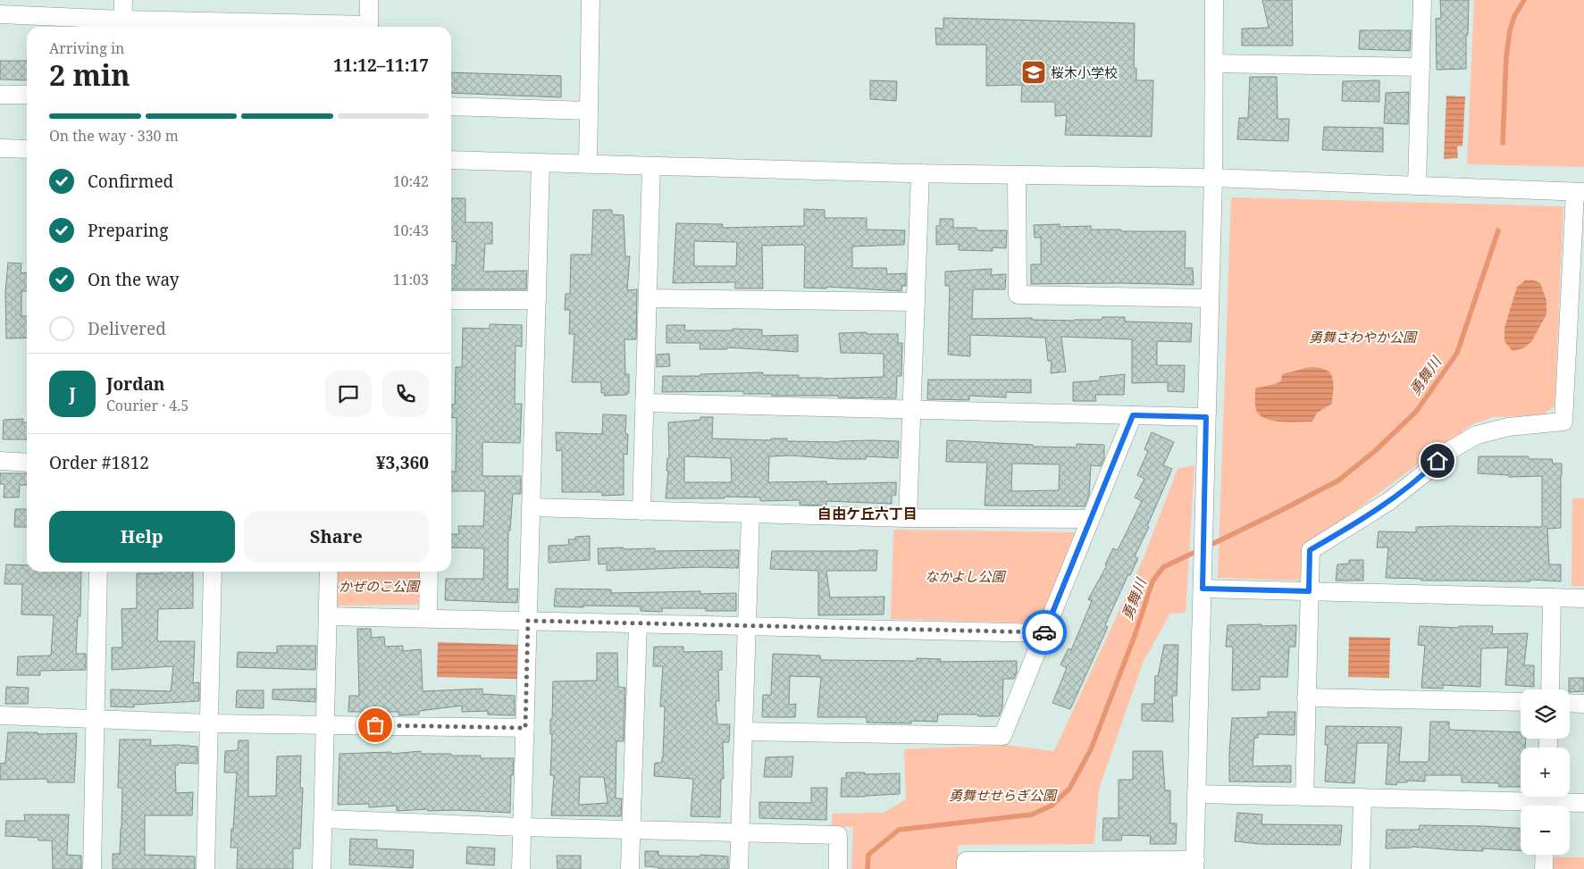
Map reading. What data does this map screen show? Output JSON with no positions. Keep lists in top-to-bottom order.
{
  "districts": ["自由ケ丘六丁目"],
  "water": ["勇舞川"],
  "parks": [
    "勇舞さわやか公園",
    "なかよし公園",
    "かぜのこ公園",
    "勇舞せせらぎ公園"
  ],
  "places": {
    "school or university": ["桜木小学校"]
  },
  "page": {
    "heading": ["2 min", "Arriving in", "11:12–11:17"],
    "panel": [
      "Jordan",
      "Courier · 4.5",
      "Order #1812",
      "¥3,360"
    ],
    "bar": "On the way · 330 m",
    "list": [
      ["Confirmed", "10:42"],
      ["Preparing", "10:43"],
      ["On the way", "11:03"],
      "Delivered"
    ],
    "round": "J",
    "buttons": ["Help", "Share"],
    "map_buttons": ["+", "−"]
  }
}
